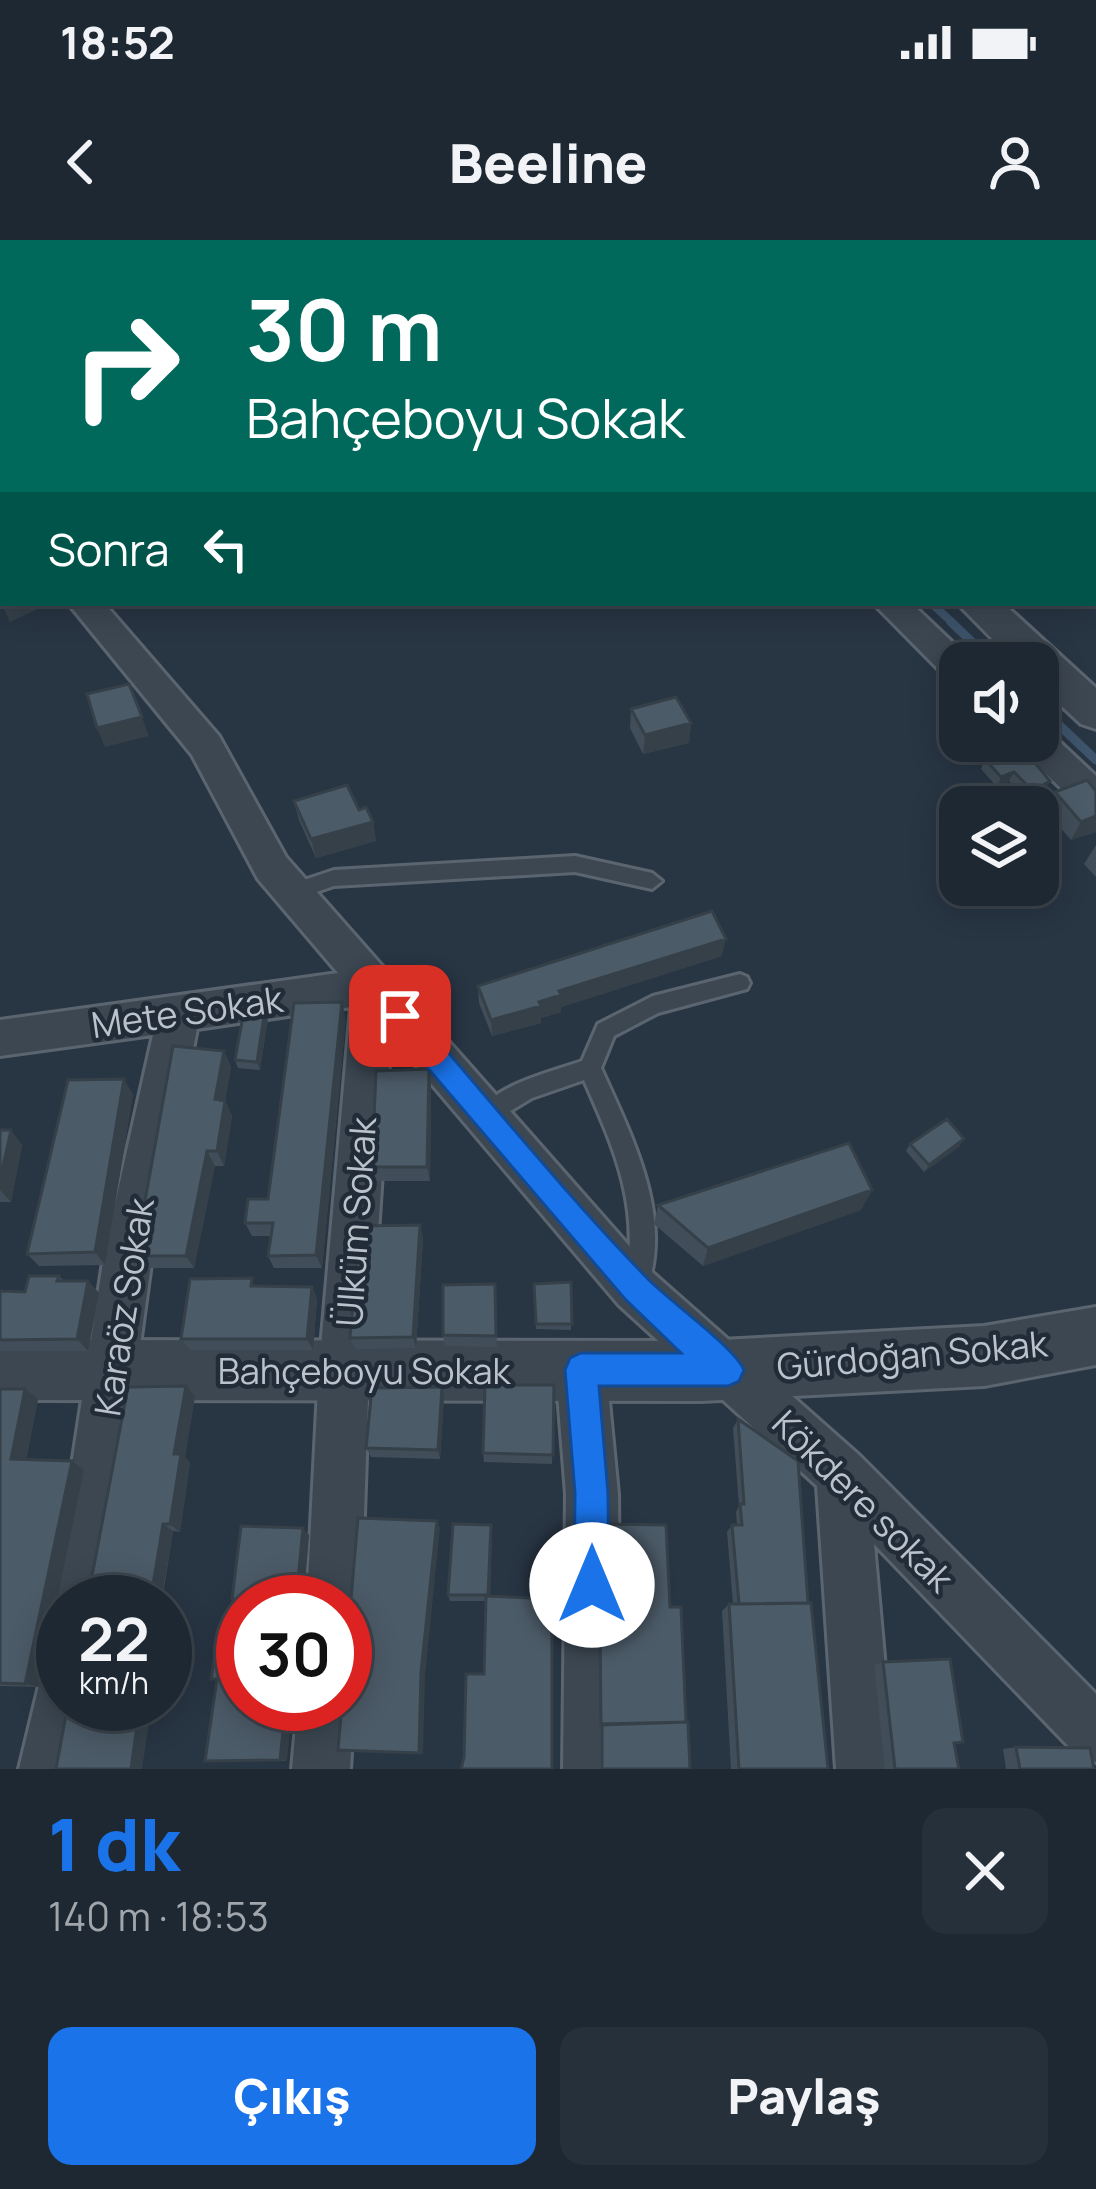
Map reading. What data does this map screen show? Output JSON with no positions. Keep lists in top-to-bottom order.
{
  "streets": {
    "street": [
      "Mete Sokak",
      "Ülküm Sokak",
      "Karaöz Sokak",
      "Gürdoğan Sokak",
      "Bahçeboyu Sokak",
      "Kökdere sokak"
    ]
  },
  "crossings": [
    ["Mete Sokak", "Ülküm Sokak"],
    ["Mete Sokak", "Karaöz Sokak"],
    ["Mete Sokak", "Kökdere sokak"],
    ["Ülküm Sokak", "Bahçeboyu Sokak"],
    ["Ülküm Sokak", "Kökdere sokak"],
    ["Karaöz Sokak", "Bahçeboyu Sokak"],
    ["Gürdoğan Sokak", "Bahçeboyu Sokak"],
    ["Gürdoğan Sokak", "Kökdere sokak"],
    ["Bahçeboyu Sokak", "Kökdere sokak"]
  ],
  "page": {
    "status": "18:52",
    "header": "Beeline",
    "turn": ["30 m", "Bahçeboyu Sokak"],
    "then": "Sonra",
    "speed": "22 km/h",
    "limit": "30",
    "heading": ["1 dk", "140 m · 18:53"],
    "buttons": ["Çıkış", "Paylaş"]
  }
}
